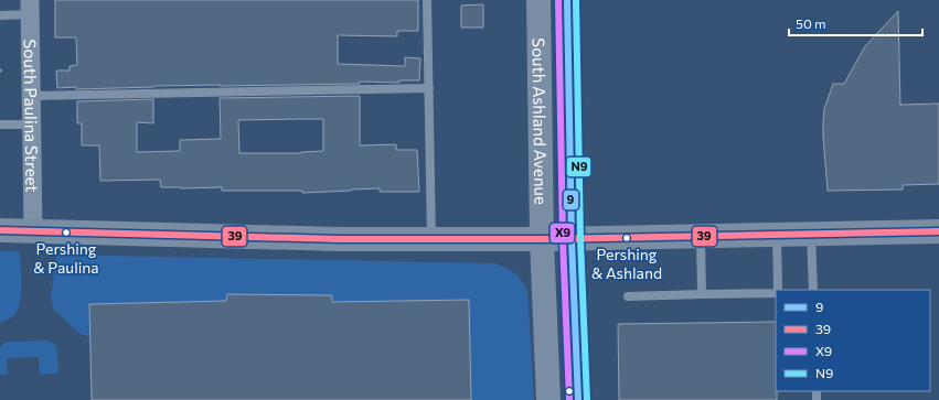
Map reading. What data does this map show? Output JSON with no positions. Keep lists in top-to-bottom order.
{
  "streets": {
    "main road": ["South Ashland Avenue"],
    "street": ["South Paulina Street"]
  },
  "places": ["Pershing & Paulina", "Pershing & Ashland"],
  "lines": [
    "transit line 9",
    "transit line X9",
    "transit line N9",
    "transit line 39"
  ],
  "legend": [
    "9",
    "39",
    "X9",
    "N9"
  ],
  "scale_bar": "50 m"
}
